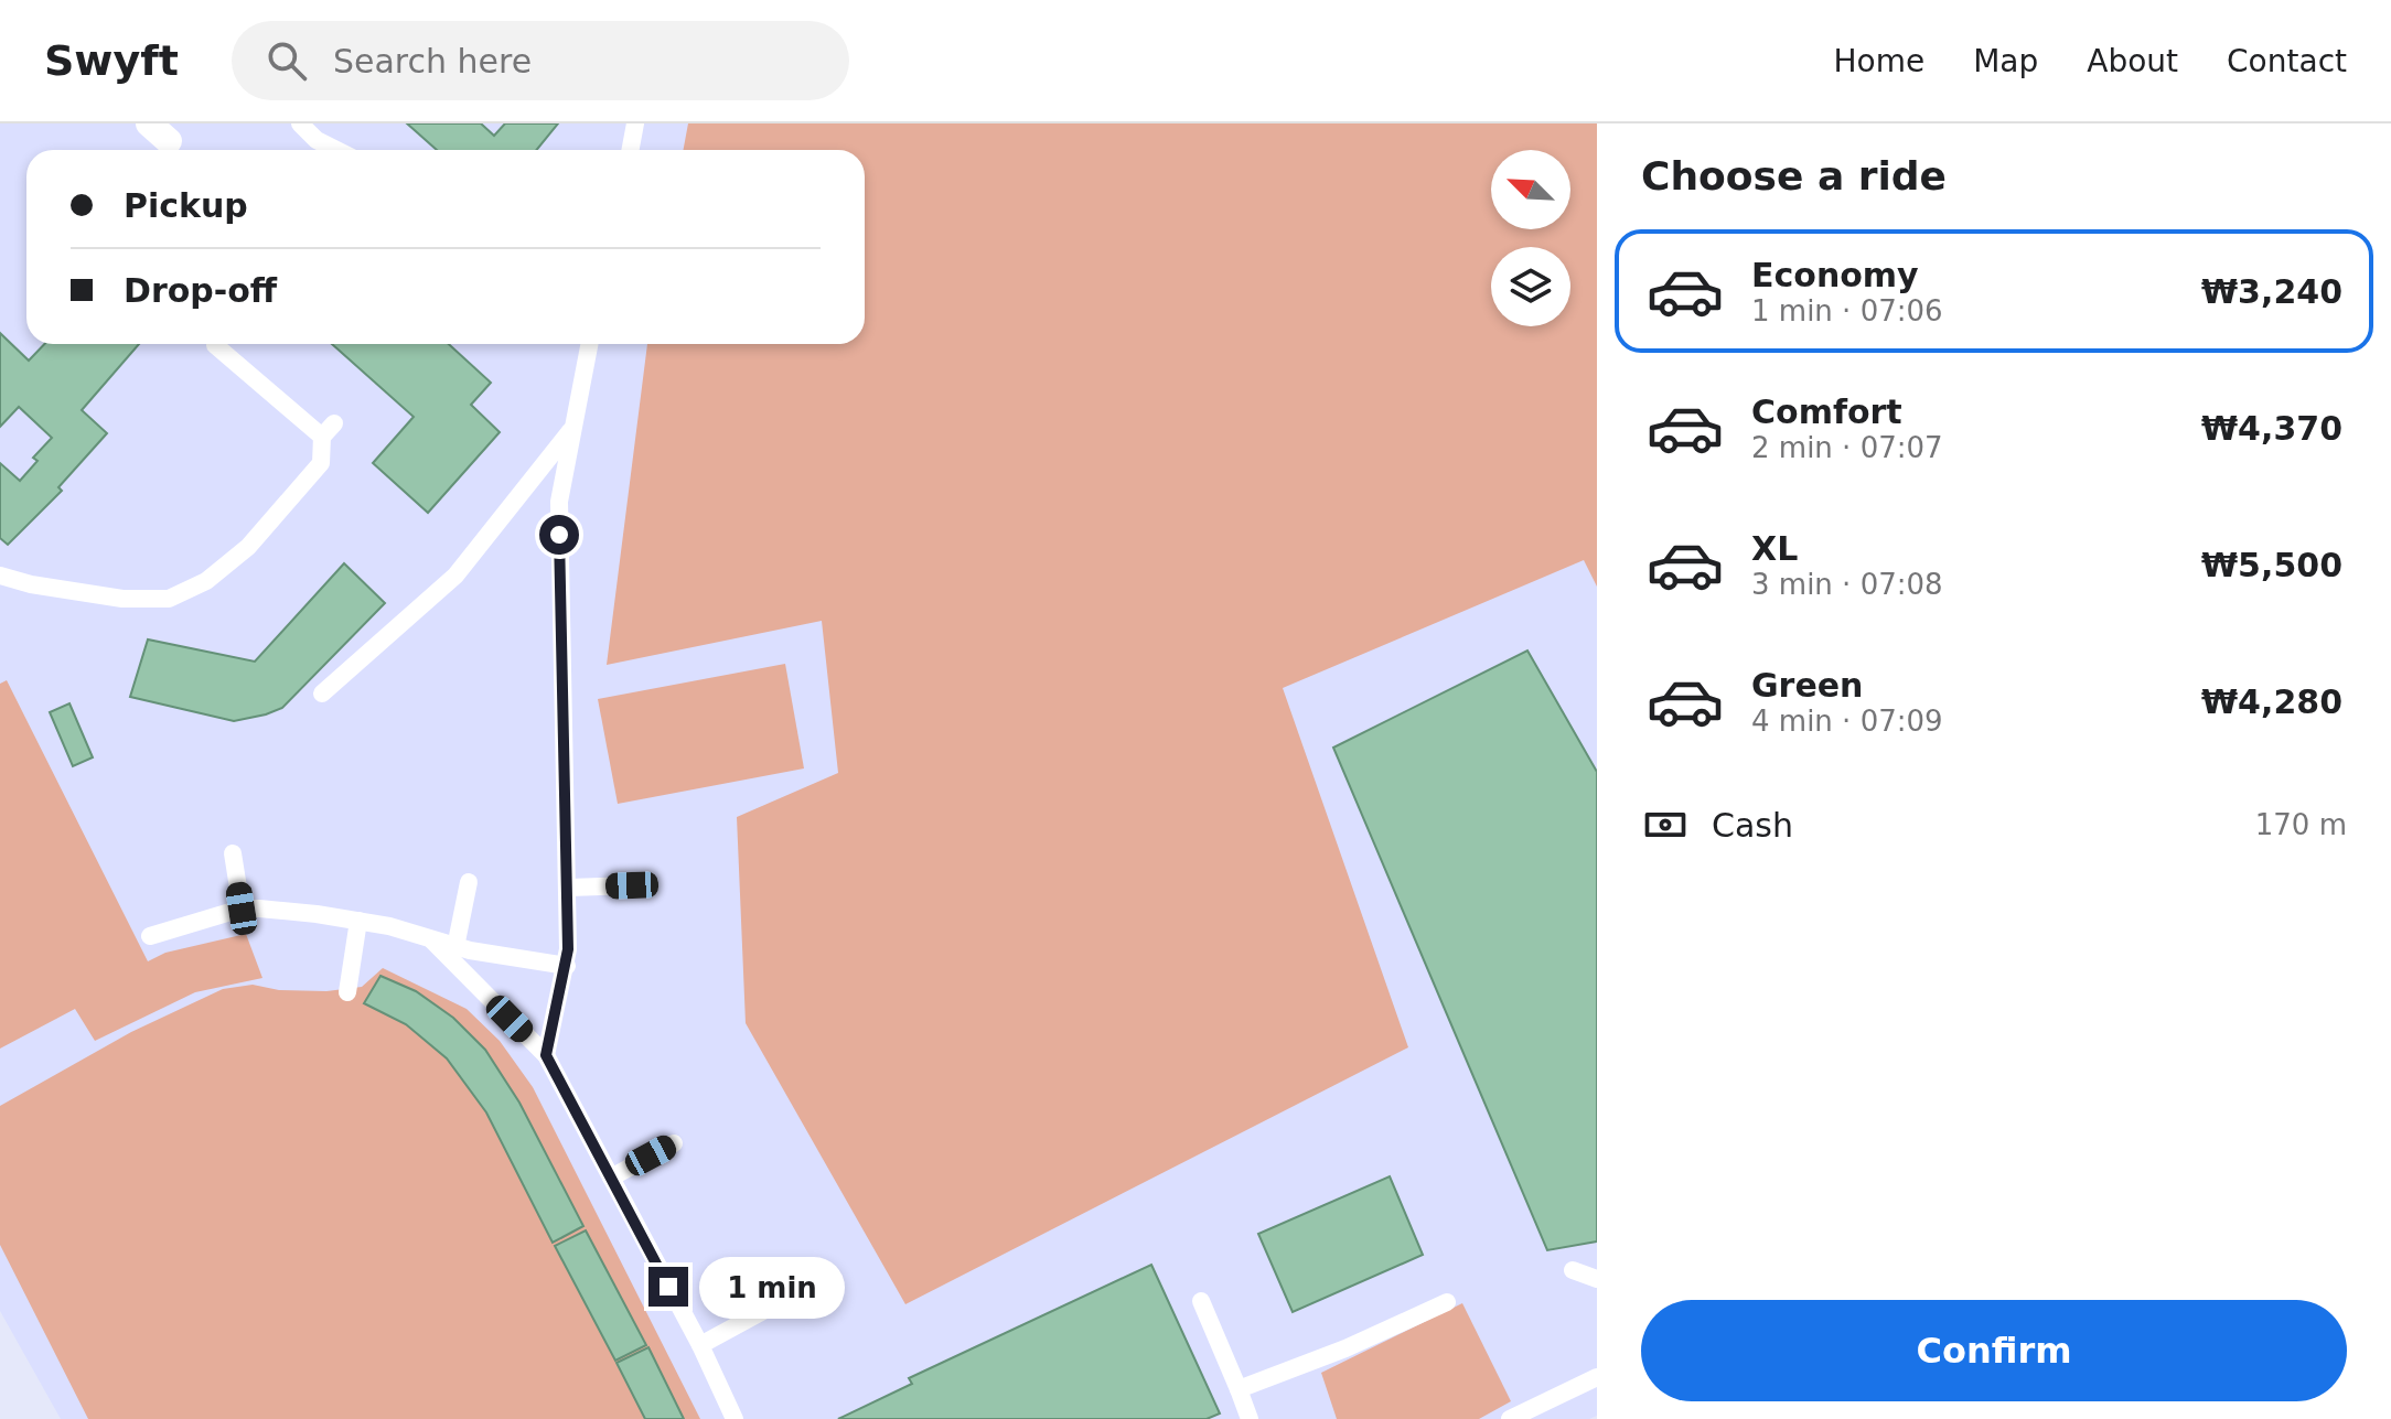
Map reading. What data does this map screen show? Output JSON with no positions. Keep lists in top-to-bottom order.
{
  "north": "top left",
  "page": {
    "header": "Swyft",
    "search": "Search here",
    "nav": [
      "Home",
      "Map",
      "About",
      "Contact"
    ],
    "heading": "Choose a ride",
    "banner": ["Pickup", "Drop-off"],
    "list": [
      {
        "name": "Economy",
        "note": "1 min · 07:06",
        "value": "₩3,240"
      },
      {
        "name": "Comfort",
        "note": "2 min · 07:07",
        "value": "₩4,370"
      },
      {
        "name": "XL",
        "note": "3 min · 07:08",
        "value": "₩5,500"
      },
      {
        "name": "Green",
        "note": "4 min · 07:09",
        "value": "₩4,280"
      }
    ],
    "pay": ["Cash", "170 m"],
    "bubble": "1 min",
    "buttons": "Confirm"
  }
}
